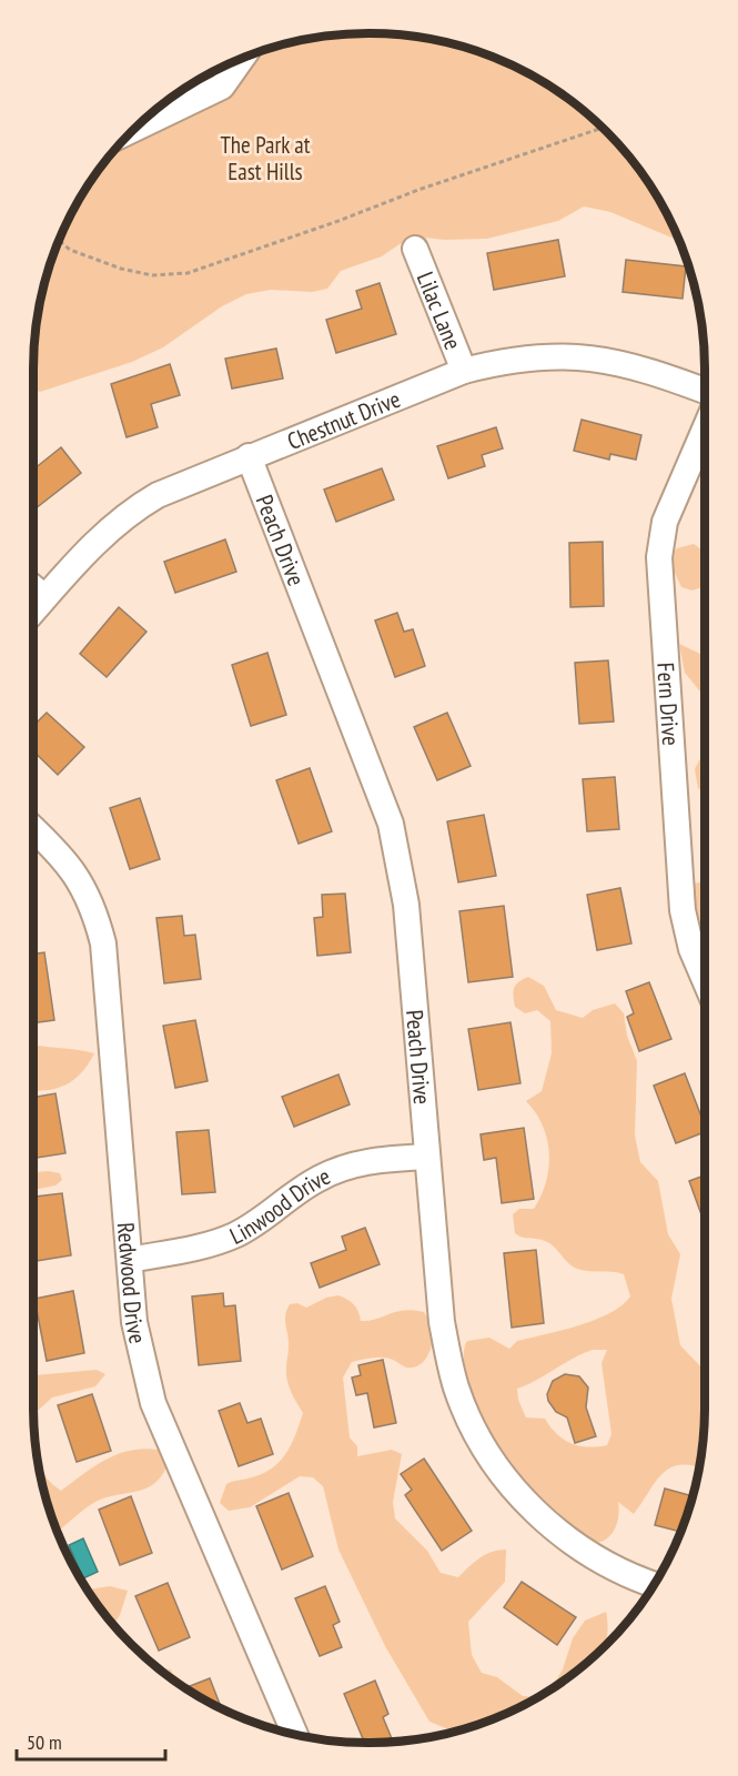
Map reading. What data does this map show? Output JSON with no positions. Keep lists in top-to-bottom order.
{
  "streets": {
    "street": [
      "Lilac Lane",
      "Chestnut Drive",
      "Peach Drive",
      "Fern Drive",
      "Linwood Drive",
      "Redwood Drive"
    ]
  },
  "crossings": [
    ["Lilac Lane", "Chestnut Drive"],
    ["Chestnut Drive", "Peach Drive"],
    ["Peach Drive", "Linwood Drive"],
    ["Linwood Drive", "Redwood Drive"]
  ],
  "parks": ["The Park at East Hills"],
  "scale_bar": "50 m"
}
